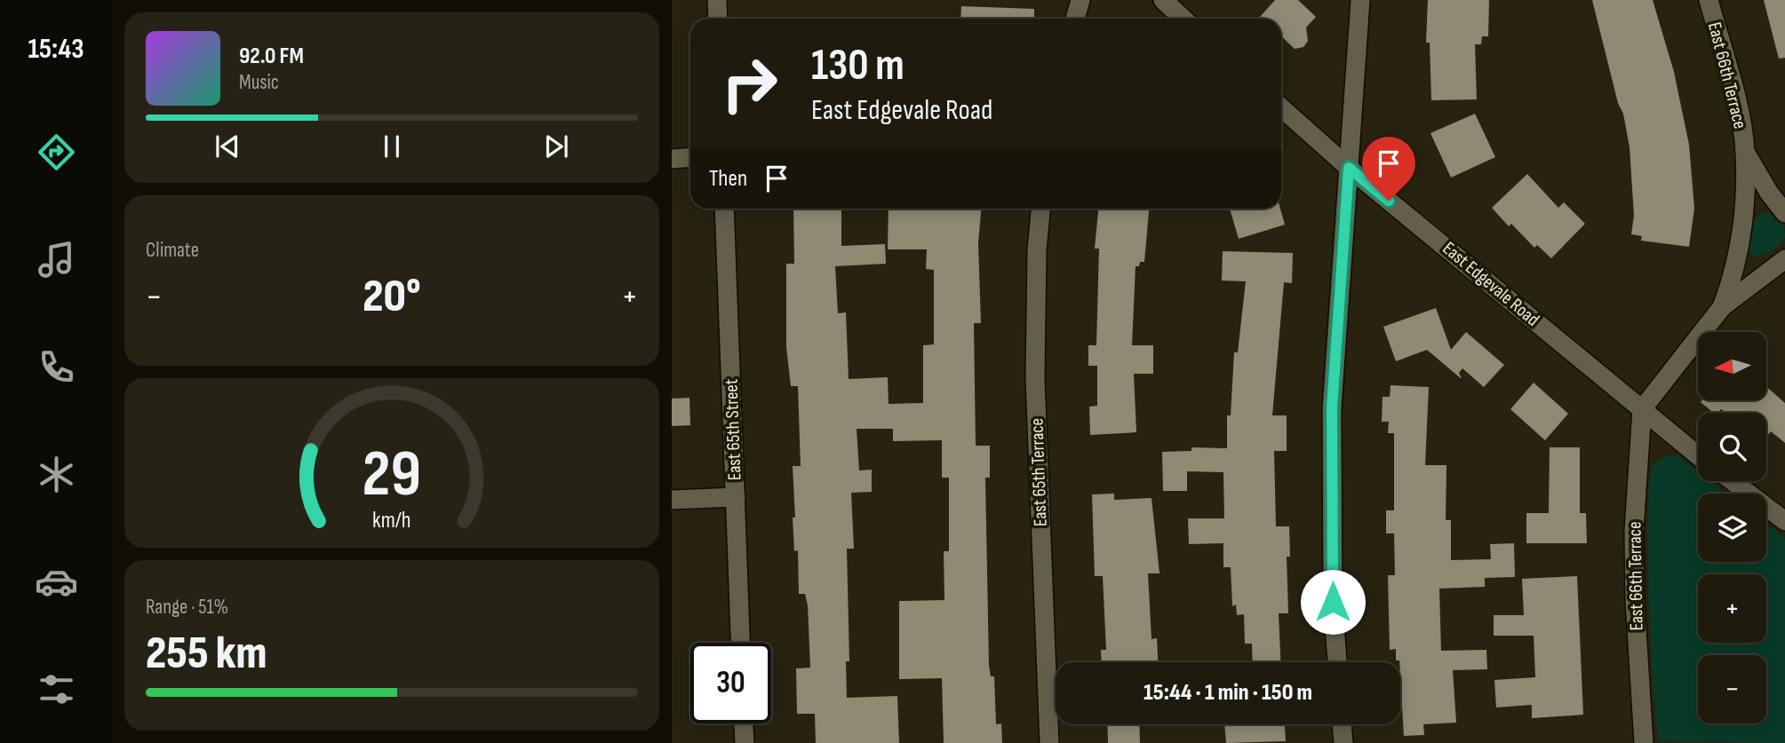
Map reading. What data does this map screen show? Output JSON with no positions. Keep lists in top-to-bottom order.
{
  "streets": {
    "street": [
      "East 66th Terrace",
      "East Edgevale Road",
      "East 65th Street",
      "East 65th Terrace"
    ]
  },
  "crossings": [
    ["East 66th Terrace", "East Edgevale Road"]
  ],
  "north": "left",
  "page": {
    "tabs": "15:43",
    "turn": ["130 m", "East Edgevale Road"],
    "song": ["92.0 FM", "Music"],
    "then": "Then",
    "tile": [
      "Climate",
      ["Range · 51%", "255 km"]
    ],
    "heat": ["−", "20°", "+"],
    "map_buttons": ["+", "−"],
    "limit": "30",
    "trip": "15:44 · 1 min · 150 m",
    "gauge": ["29", "km/h"]
  }
}
